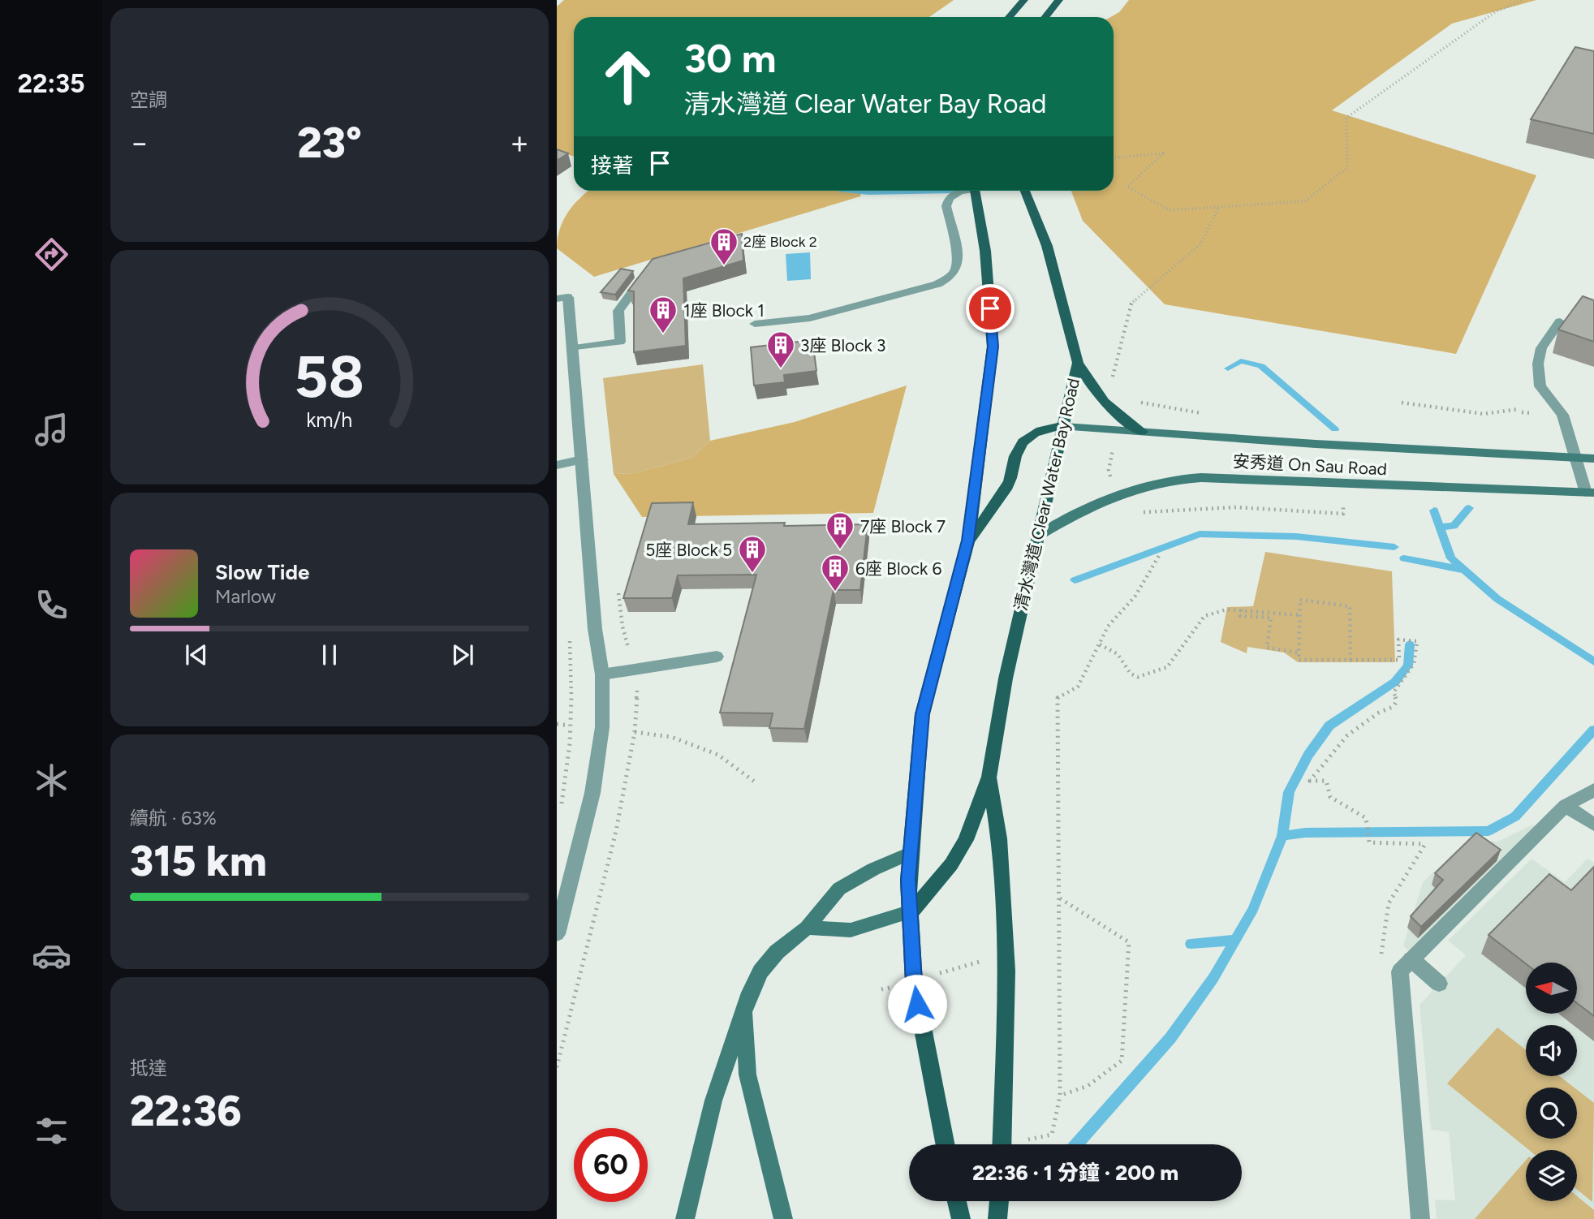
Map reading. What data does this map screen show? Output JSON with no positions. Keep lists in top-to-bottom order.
{
  "streets": {
    "main road": ["安秀道 On Sau Road", "清水灣道 Clear Water Bay Road"]
  },
  "crossings": [
    ["安秀道 On Sau Road", "清水灣道 Clear Water Bay Road"]
  ],
  "places": {
    "building": [
      "2座 Block 2",
      "1座 Block 1",
      "3座 Block 3",
      "7座 Block 7",
      "5座 Block 5",
      "6座 Block 6"
    ]
  },
  "north": "left",
  "page": {
    "tabs": "22:35",
    "tile": [
      "空調",
      ["續航 · 63%", "315 km"],
      ["抵達", "22:36"]
    ],
    "turn": ["30 m", "清水灣道 Clear Water Bay Road"],
    "heat": ["−", "23°", "+"],
    "then": "接著",
    "song": ["Slow Tide", "Marlow"],
    "limit": "60",
    "trip": "22:36 · 1 分鐘 · 200 m",
    "gauge": ["58", "km/h"]
  }
}
